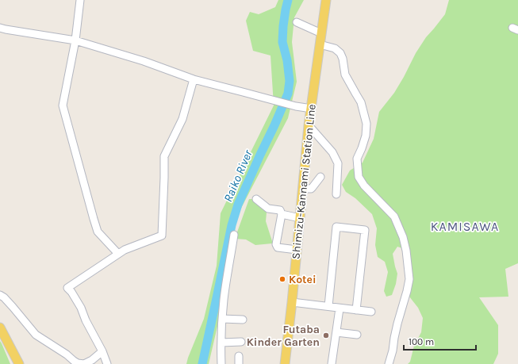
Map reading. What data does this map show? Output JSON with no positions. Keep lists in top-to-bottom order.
{
  "streets": {
    "main road": ["Shimizu-Kannami Station Line"]
  },
  "districts": ["KAMISAWA"],
  "water": ["Raiko River"],
  "places": ["Kotei", "Futaba Kinder Garten"],
  "scale_bar": "100 m"
}
